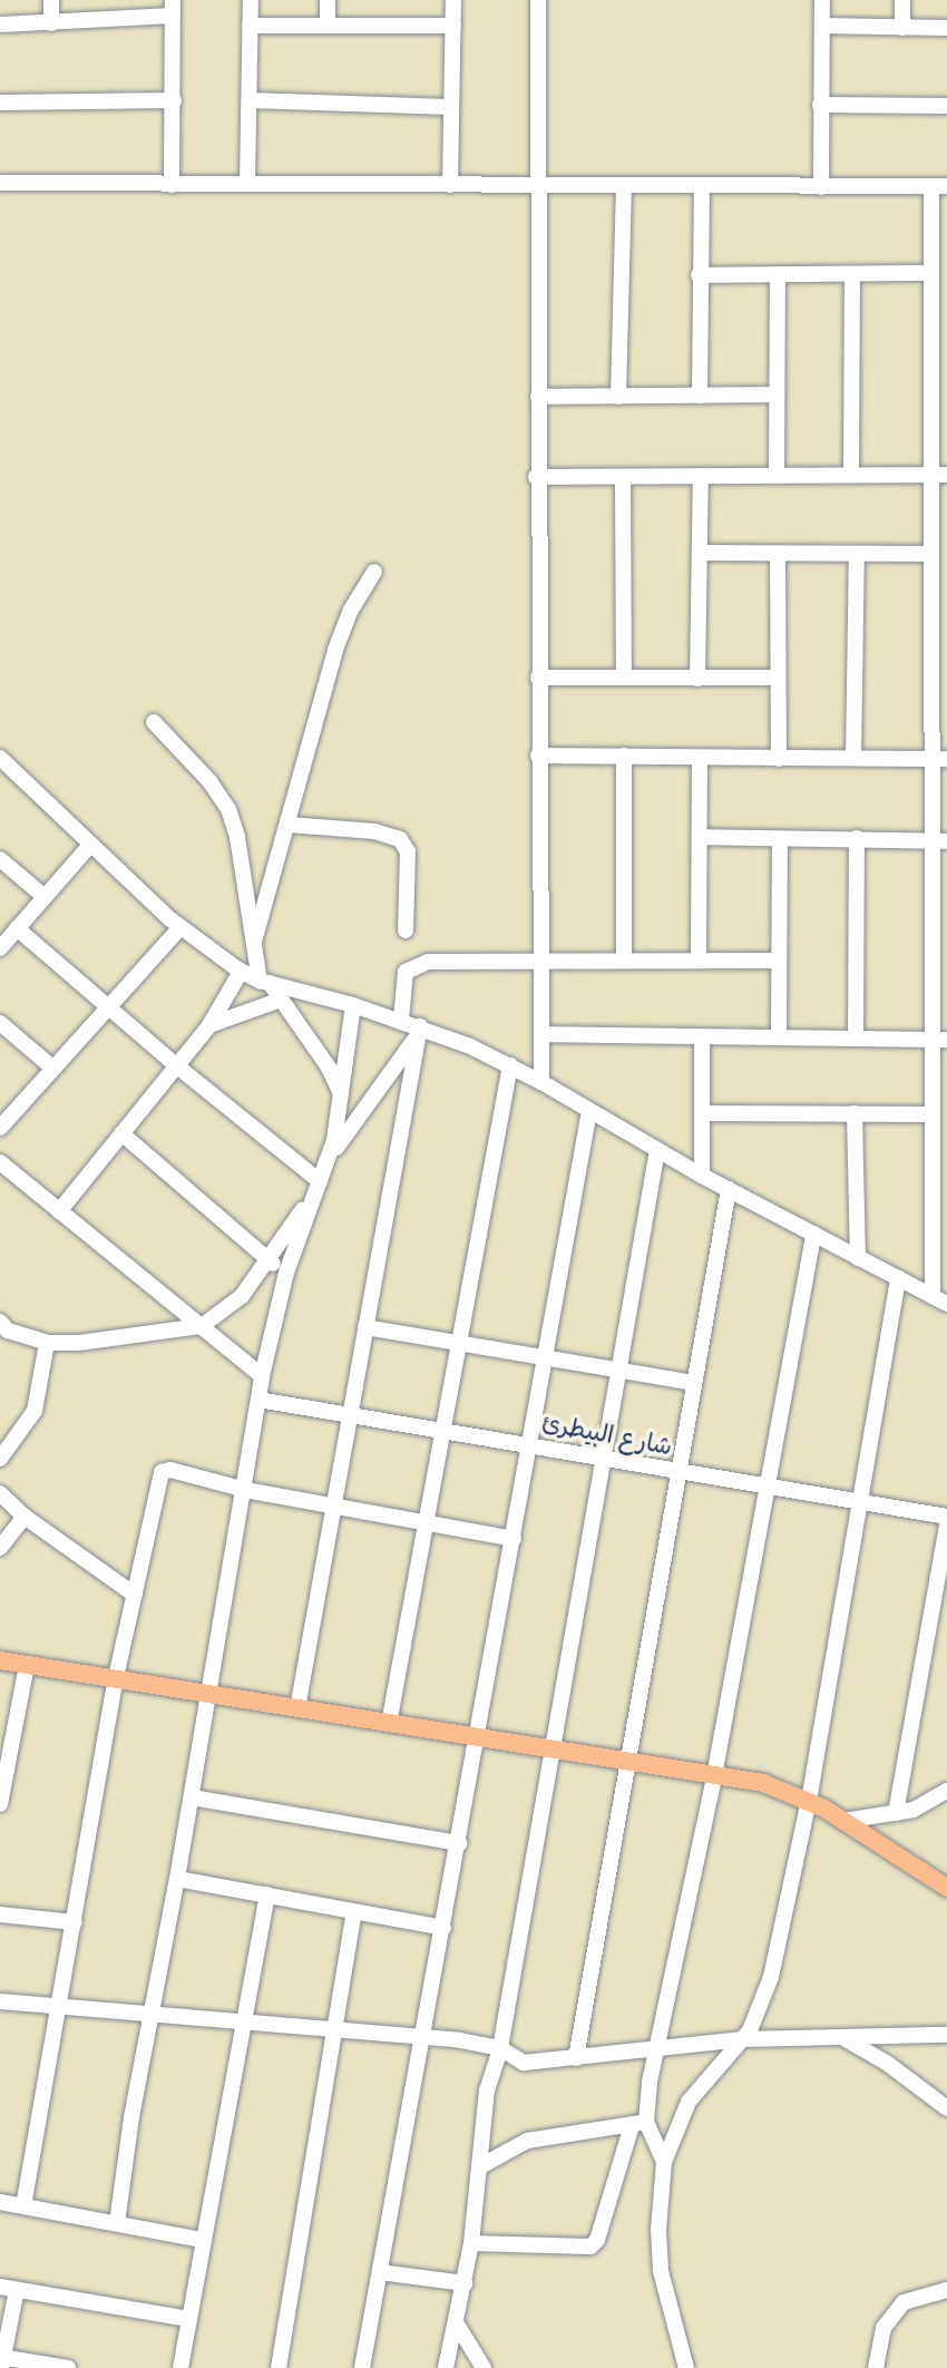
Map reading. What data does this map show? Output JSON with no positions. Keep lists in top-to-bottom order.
{
  "streets": {
    "street": ["شارع البيطرئ"]
  }
}
